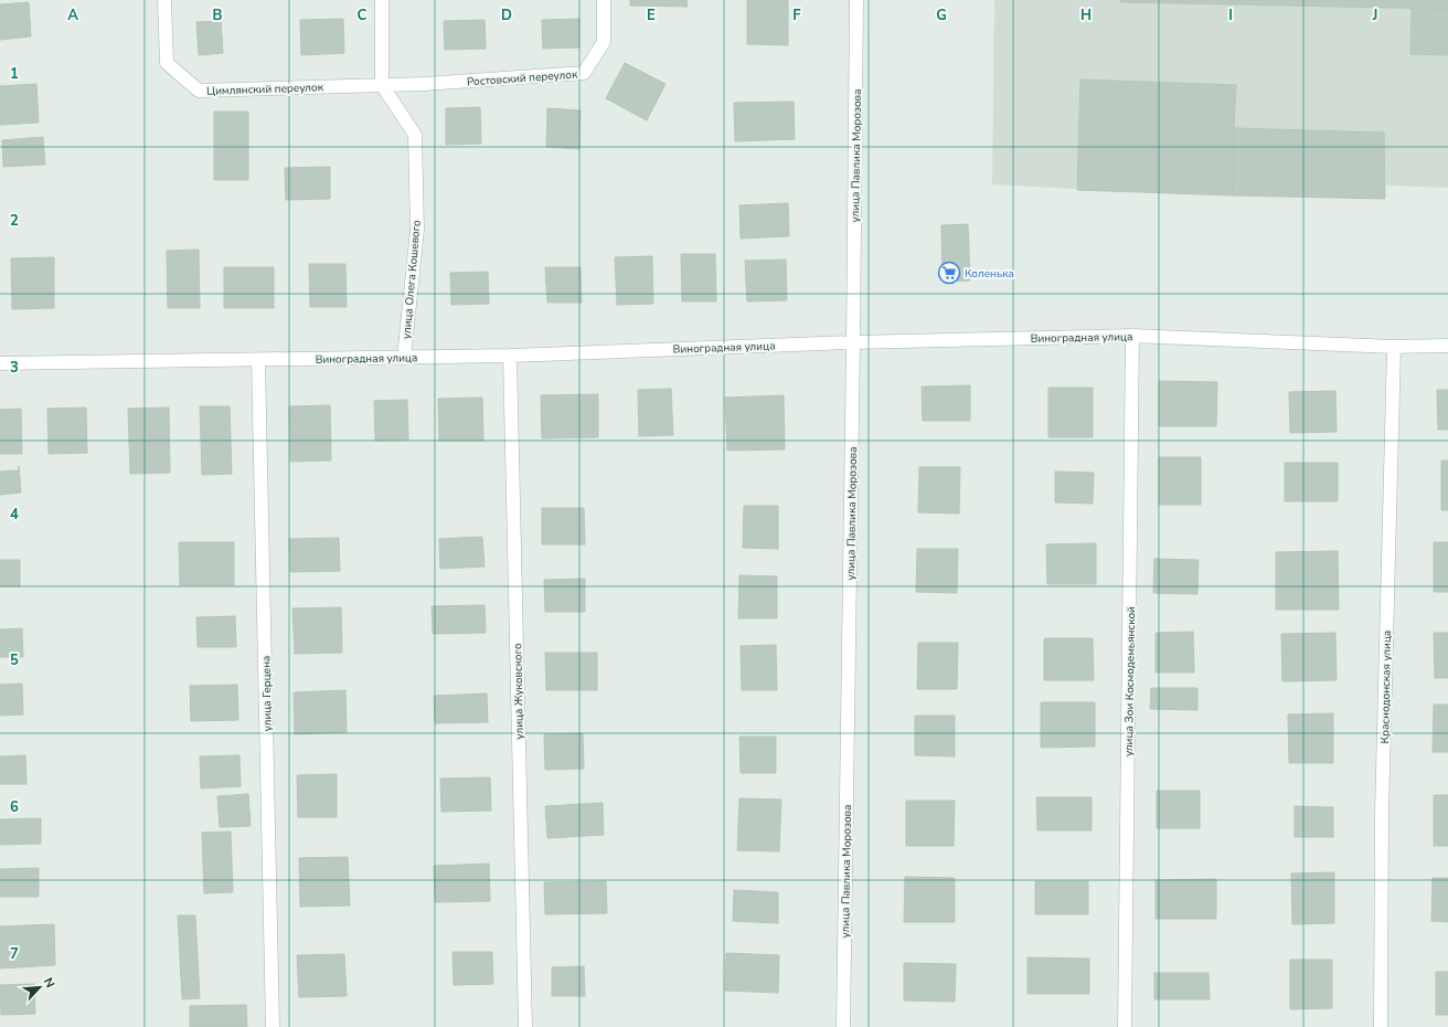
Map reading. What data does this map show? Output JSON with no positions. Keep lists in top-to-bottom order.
{
  "streets": {
    "street": [
      "Ростовский переулок",
      "Цимлянский переулок",
      "улица Павлика Морозова",
      "улица Олега Кошевого",
      "Виноградная улица",
      "улица Зои Космодемьянской",
      "Краснодонская улица",
      "улица Жуковского",
      "улица Герцена"
    ]
  },
  "crossings": [
    ["Ростовский переулок", "Цимлянский переулок"],
    ["Ростовский переулок", "улица Олега Кошевого"],
    ["Цимлянский переулок", "улица Олега Кошевого"],
    ["улица Павлика Морозова", "Виноградная улица"],
    ["улица Олега Кошевого", "Виноградная улица"],
    ["Виноградная улица", "улица Зои Космодемьянской"],
    ["Виноградная улица", "Краснодонская улица"],
    ["Виноградная улица", "улица Жуковского"],
    ["Виноградная улица", "улица Герцена"]
  ],
  "places": {
    "supermarket": ["Коленька"]
  },
  "north": "top right",
  "grid": {
    "columns": [
      "A",
      "B",
      "C",
      "D",
      "E",
      "F",
      "G",
      "H",
      "I",
      "J"
    ],
    "rows": [
      "1",
      "2",
      "3",
      "4",
      "5",
      "6",
      "7"
    ]
  }
}
